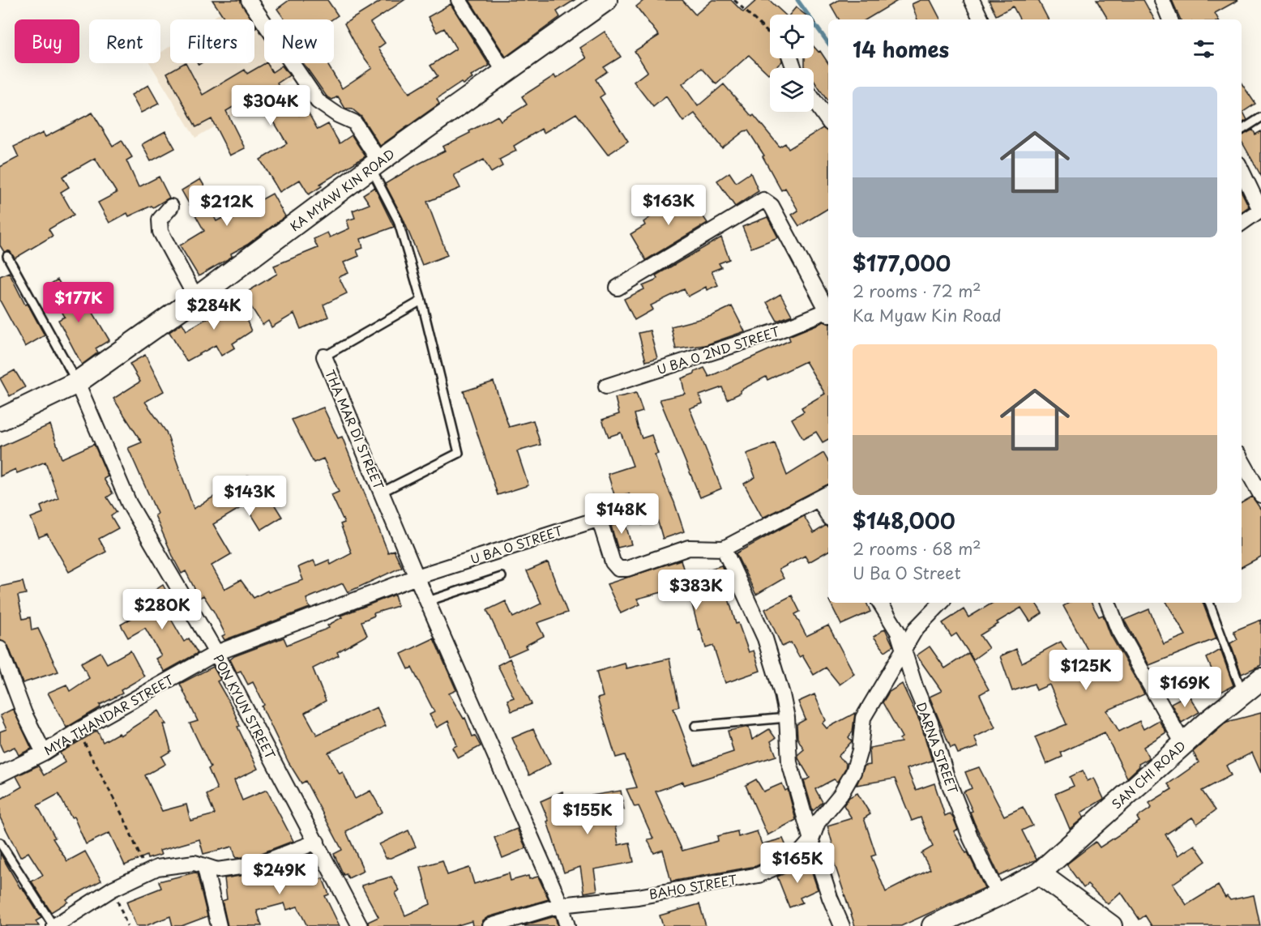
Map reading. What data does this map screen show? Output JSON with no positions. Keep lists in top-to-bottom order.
{
  "streets": {
    "main road": ["KA MYAW KIN ROAD", "SAN CHI ROAD"],
    "street": [
      "U BA O 2ND STREET",
      "THA MAR DI STREET",
      "U BA O STREET",
      "PON KYUN STREET",
      "MYA THANDAR STREET",
      "DARNA STREET",
      "BAHO STREET"
    ]
  },
  "crossings": [
    ["KA MYAW KIN ROAD", "PON KYUN STREET"],
    ["THA MAR DI STREET", "U BA O STREET"],
    ["THA MAR DI STREET", "BAHO STREET"],
    ["PON KYUN STREET", "MYA THANDAR STREET"],
    ["DARNA STREET", "SAN CHI ROAD"],
    ["DARNA STREET", "BAHO STREET"]
  ],
  "page": {
    "chip": [
      "Buy",
      "Rent",
      "Filters",
      "New"
    ],
    "heading": "14 homes",
    "list": [
      {
        "name": "$177,000",
        "note": "2 rooms · 72 m² · Ka Myaw Kin Road"
      },
      {
        "name": "$148,000",
        "note": "2 rooms · 68 m² · U Ba O Street"
      }
    ],
    "price": [
      "$304K",
      "$163K",
      "$212K",
      "$177K",
      "$284K",
      "$143K",
      "$148K",
      "$383K",
      "$280K",
      "$125K",
      "$169K",
      "$155K",
      "$165K",
      "$249K"
    ]
  }
}
